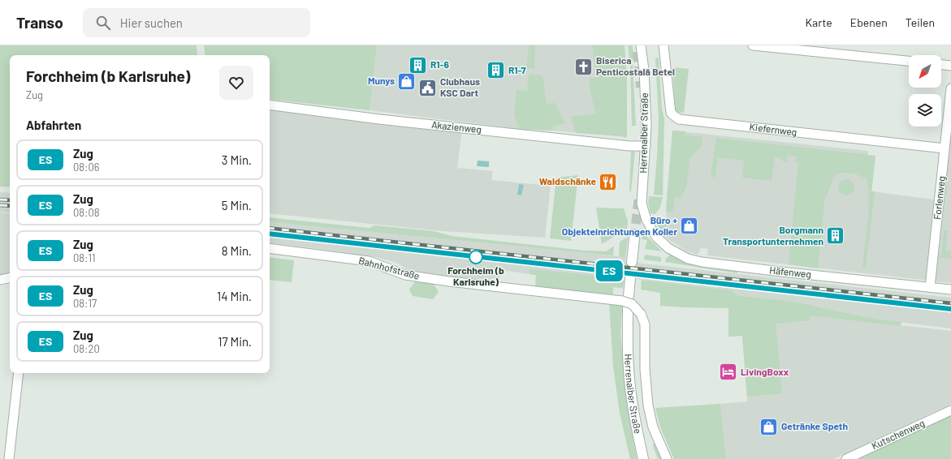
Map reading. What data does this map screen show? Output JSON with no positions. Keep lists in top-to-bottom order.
{
  "streets": {
    "main road": ["Herrenalber Straße"],
    "street": [
      "Akazienweg",
      "Kiefernweg",
      "Forlenweg",
      "Bahnhofstraße",
      "Häfenweg",
      "Kutschenweg"
    ]
  },
  "crossings": [
    ["Akazienweg", "Herrenalber Straße"],
    ["Kiefernweg", "Forlenweg"],
    ["Herrenalber Straße", "Bahnhofstraße"],
    ["Herrenalber Straße", "Häfenweg"],
    ["Forlenweg", "Häfenweg"]
  ],
  "places": {
    "building": ["R1-6", "R1-7", "Borgmann Transportunternehmen"],
    "church": ["Biserica Penticostală Betel"],
    "shop": ["Munys", "Büro + Objekteinrichtungen Koller", "Getränke Speth"],
    "public building": ["Clubhaus KSC Dart"],
    "restaurant": ["Waldschänke"],
    "other": ["Forchheim (b Karlsruhe)"],
    "hotel": ["LivingBoxx"]
  },
  "north": "bottom left",
  "page": {
    "header": "Transo",
    "search": "Hier suchen",
    "nav": ["Karte", "Ebenen", "Teilen"],
    "on_map": "ES",
    "heading": [
      ["Forchheim (b Karlsruhe)", "Zug"],
      "Abfahrten"
    ],
    "list": [
      {
        "mark": "ES",
        "name": "Zug",
        "note": "08:06",
        "value": "3 Min."
      },
      {
        "mark": "ES",
        "name": "Zug",
        "note": "08:08",
        "value": "5 Min."
      },
      {
        "mark": "ES",
        "name": "Zug",
        "note": "08:11",
        "value": "8 Min."
      },
      {
        "mark": "ES",
        "name": "Zug",
        "note": "08:17",
        "value": "14 Min."
      },
      {
        "mark": "ES",
        "name": "Zug",
        "note": "08:20",
        "value": "17 Min."
      }
    ]
  }
}
